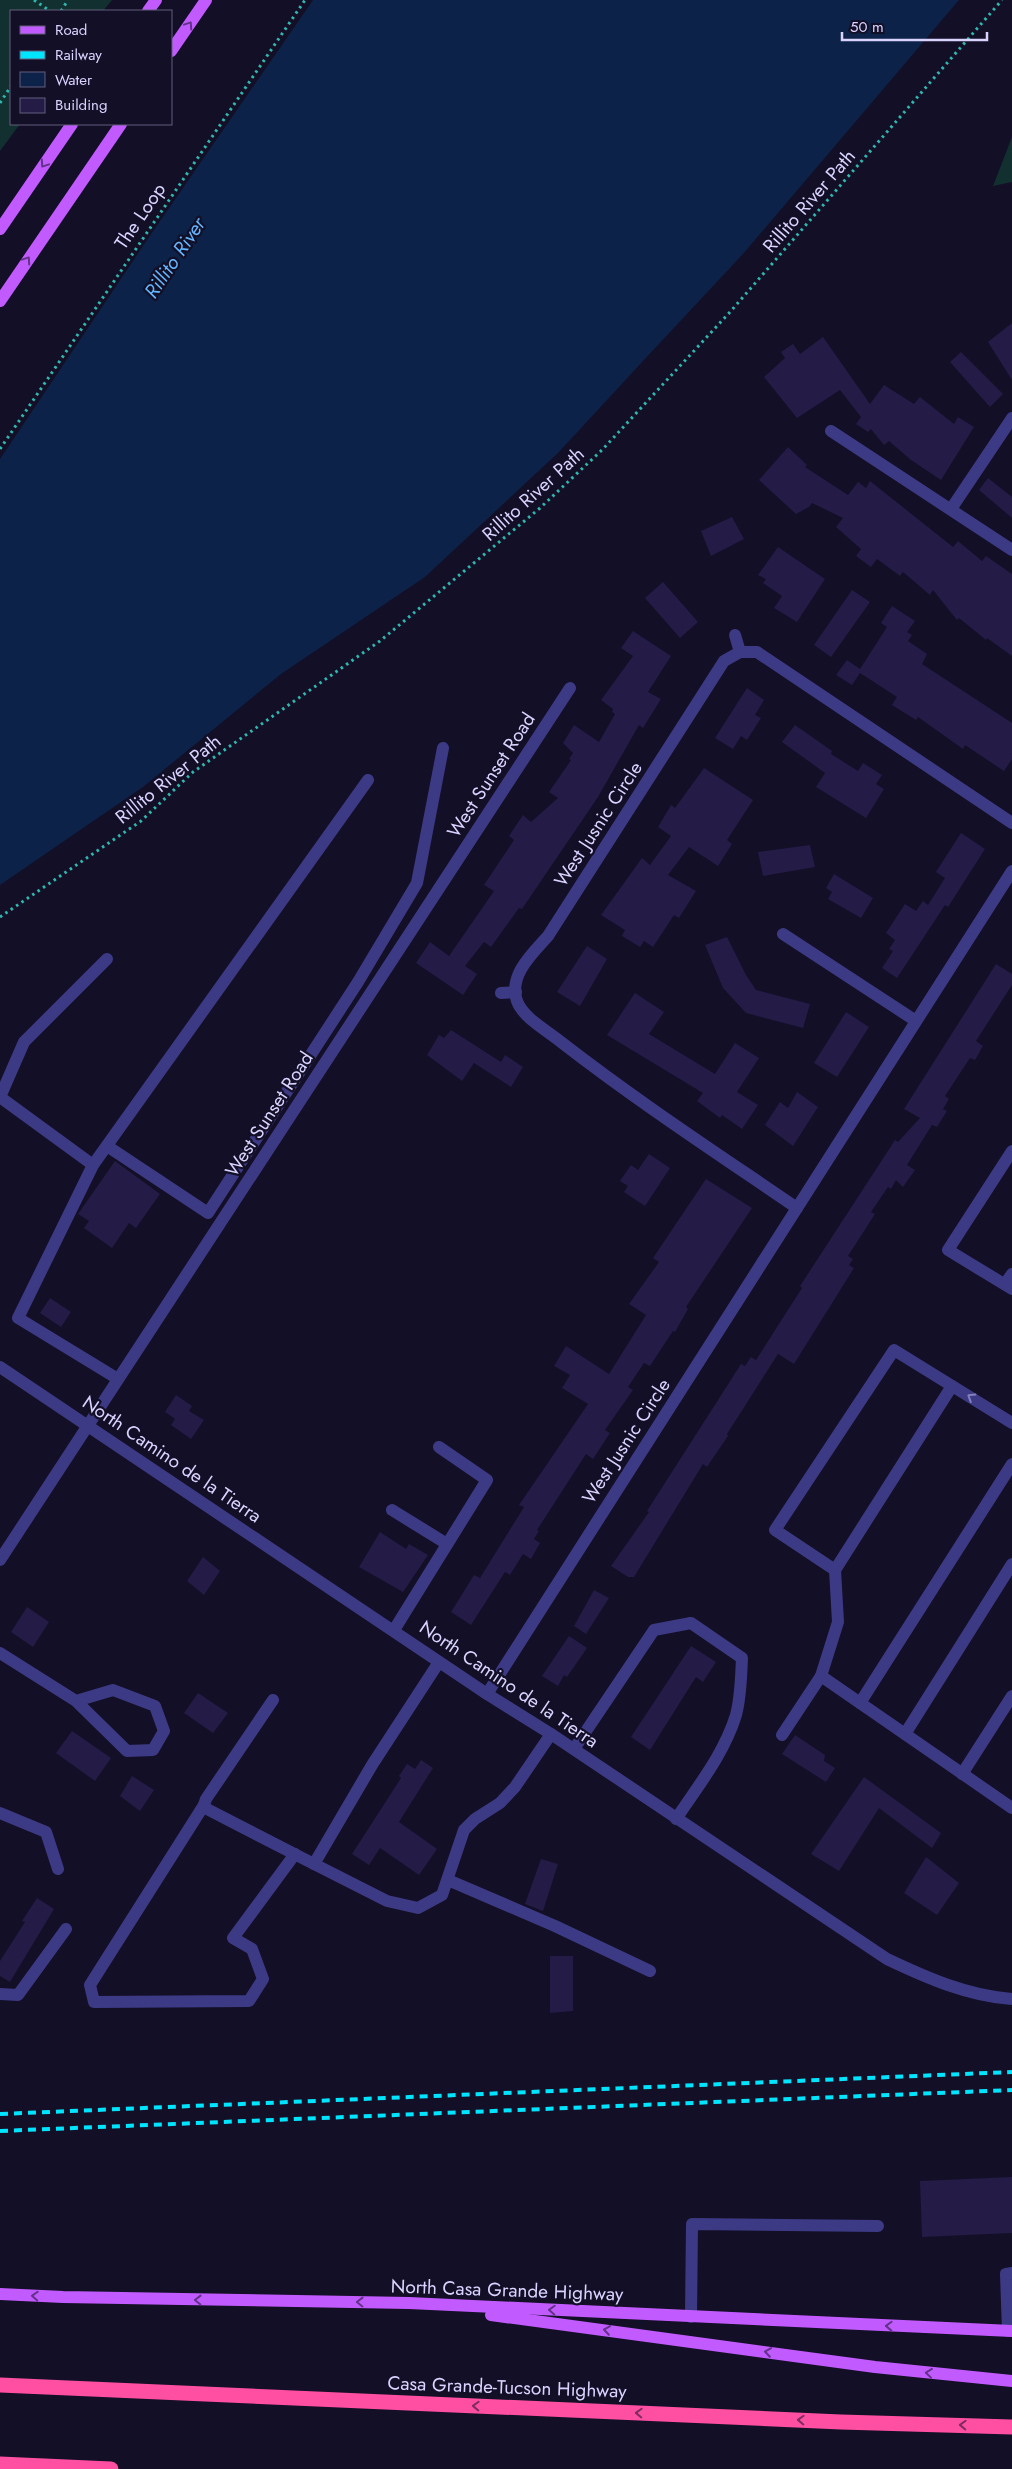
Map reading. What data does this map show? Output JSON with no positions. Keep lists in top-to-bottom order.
{
  "streets": {
    "highway": ["Casa Grande-Tucson Highway"],
    "main road": ["North Casa Grande Highway"],
    "street": ["West Sunset Road", "West Jusnic Circle", "North Camino de la Tierra"],
    "path": ["Rillito River Path", "The Loop"]
  },
  "crossings": [
    ["West Sunset Road", "North Camino de la Tierra"],
    ["West Jusnic Circle", "North Camino de la Tierra"]
  ],
  "one_way": ["Casa Grande-Tucson Highway"],
  "water": ["Rillito River"],
  "legend": [
    "Road",
    "Railway",
    "Water",
    "Building"
  ],
  "scale_bar": "50 m"
}
